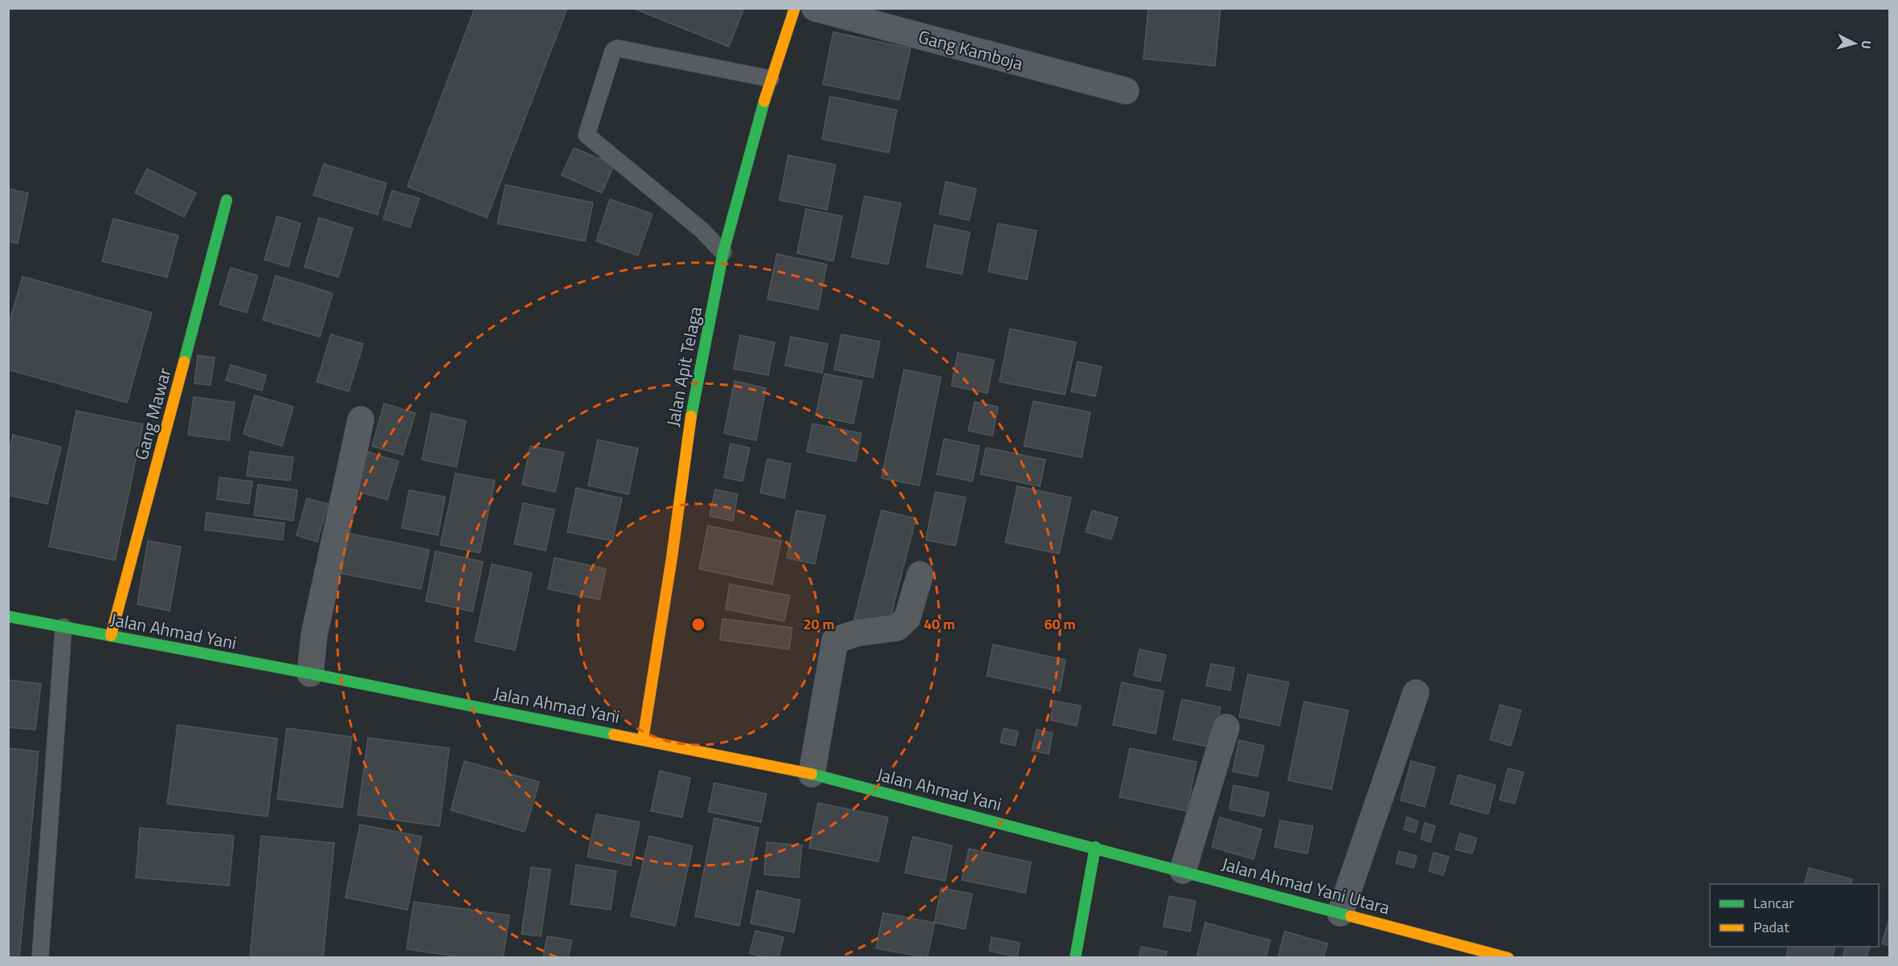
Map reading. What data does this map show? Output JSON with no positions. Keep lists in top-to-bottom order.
{
  "streets": {
    "main road": [
      "Jalan Apit Telaga",
      "Gang Mawar",
      "Jalan Ahmad Yani",
      "Jalan Ahmad Yani Utara"
    ],
    "street": ["Gang Kamboja"]
  },
  "crossings": [
    ["Jalan Apit Telaga", "Jalan Ahmad Yani"],
    ["Gang Mawar", "Jalan Ahmad Yani"],
    ["Jalan Ahmad Yani", "Jalan Ahmad Yani Utara"]
  ],
  "legend": ["Lancar", "Padat"],
  "north": "right",
  "rings": ["20 m", "40 m", "60 m"]
}
